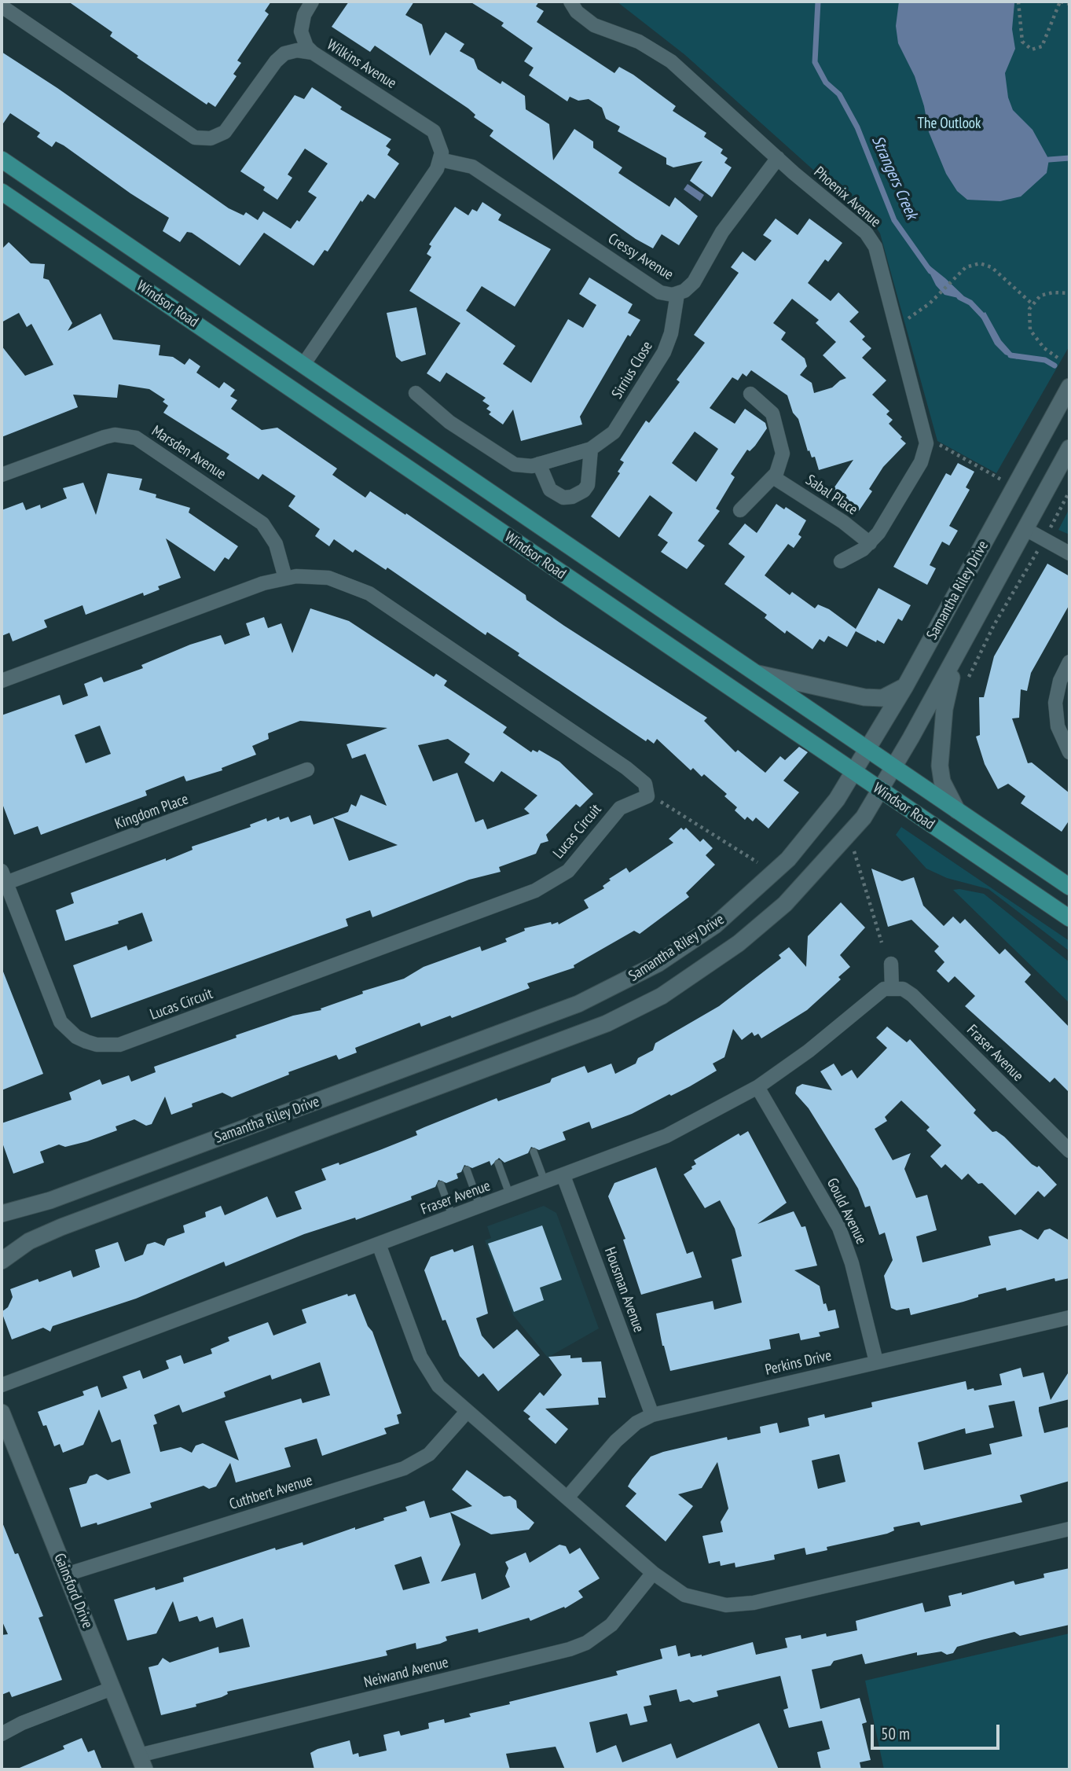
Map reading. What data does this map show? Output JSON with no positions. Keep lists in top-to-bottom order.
{
  "streets": {
    "main road": ["Windsor Road", "Samantha Riley Drive", "Gainsford Drive"],
    "street": [
      "Wilkins Avenue",
      "Phoenix Avenue",
      "Cressy Avenue",
      "Sirrius Close",
      "Marsden Avenue",
      "Sabal Place",
      "Kingdom Place",
      "Lucas Circuit",
      "Fraser Avenue",
      "Gould Avenue",
      "Housman Avenue",
      "Perkins Drive",
      "Cuthbert Avenue",
      "Neiwand Avenue"
    ]
  },
  "crossings": [
    ["Wilkins Avenue", "Cressy Avenue"],
    ["Phoenix Avenue", "Cressy Avenue"],
    ["Cressy Avenue", "Sirrius Close"],
    ["Windsor Road", "Samantha Riley Drive"],
    ["Kingdom Place", "Lucas Circuit"],
    ["Fraser Avenue", "Gould Avenue"],
    ["Fraser Avenue", "Housman Avenue"],
    ["Gould Avenue", "Perkins Drive"],
    ["Housman Avenue", "Perkins Drive"],
    ["Cuthbert Avenue", "Gainsford Drive"],
    ["Gainsford Drive", "Neiwand Avenue"]
  ],
  "water": ["Strangers Creek"],
  "parks": ["The Outlook"],
  "scale_bar": "50 m"
}
